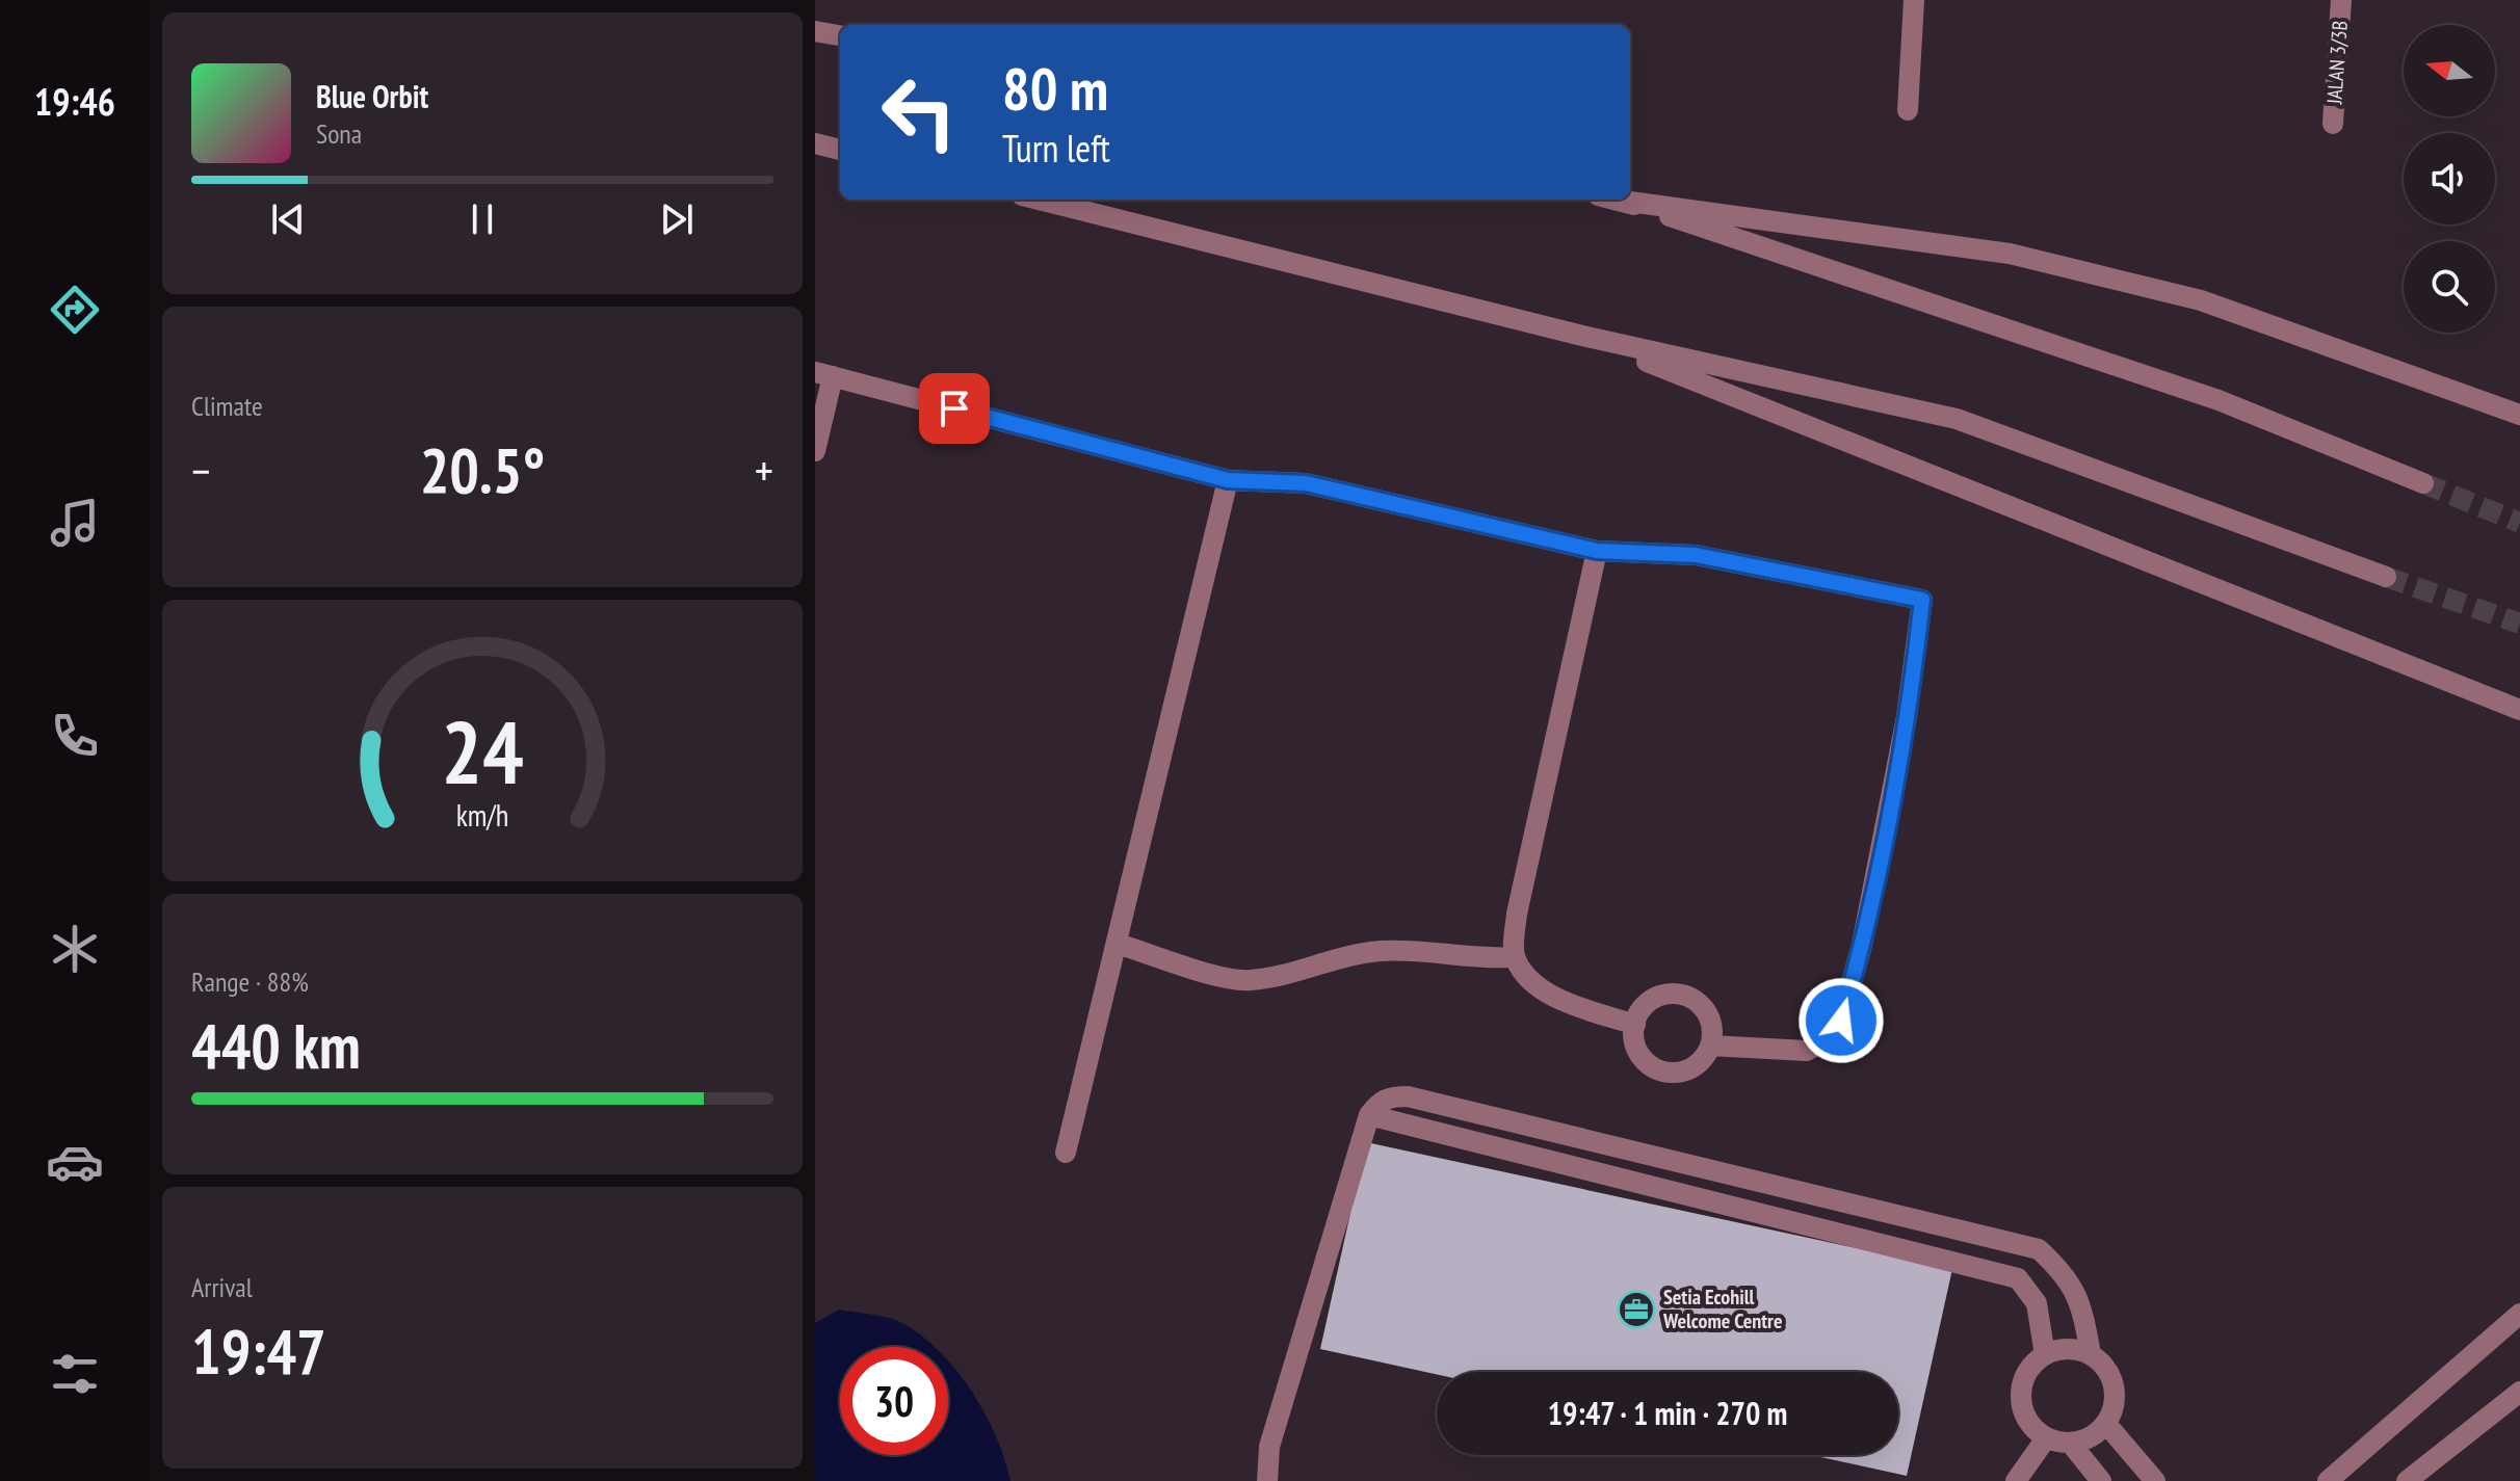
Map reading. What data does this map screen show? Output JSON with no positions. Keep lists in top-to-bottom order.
{
  "streets": {
    "street": ["JALAN 3/3B"]
  },
  "places": {
    "office": ["Setia Ecohill Welcome Centre"]
  },
  "north": "left",
  "page": {
    "tabs": "19:46",
    "turn": ["80 m", "Turn left"],
    "song": ["Blue Orbit", "Sona"],
    "tile": [
      "Climate",
      ["Range · 88%", "440 km"],
      ["Arrival", "19:47"]
    ],
    "heat": ["−", "20.5°", "+"],
    "limit": "30",
    "trip": "19:47 · 1 min · 270 m",
    "gauge": ["24", "km/h"]
  }
}
